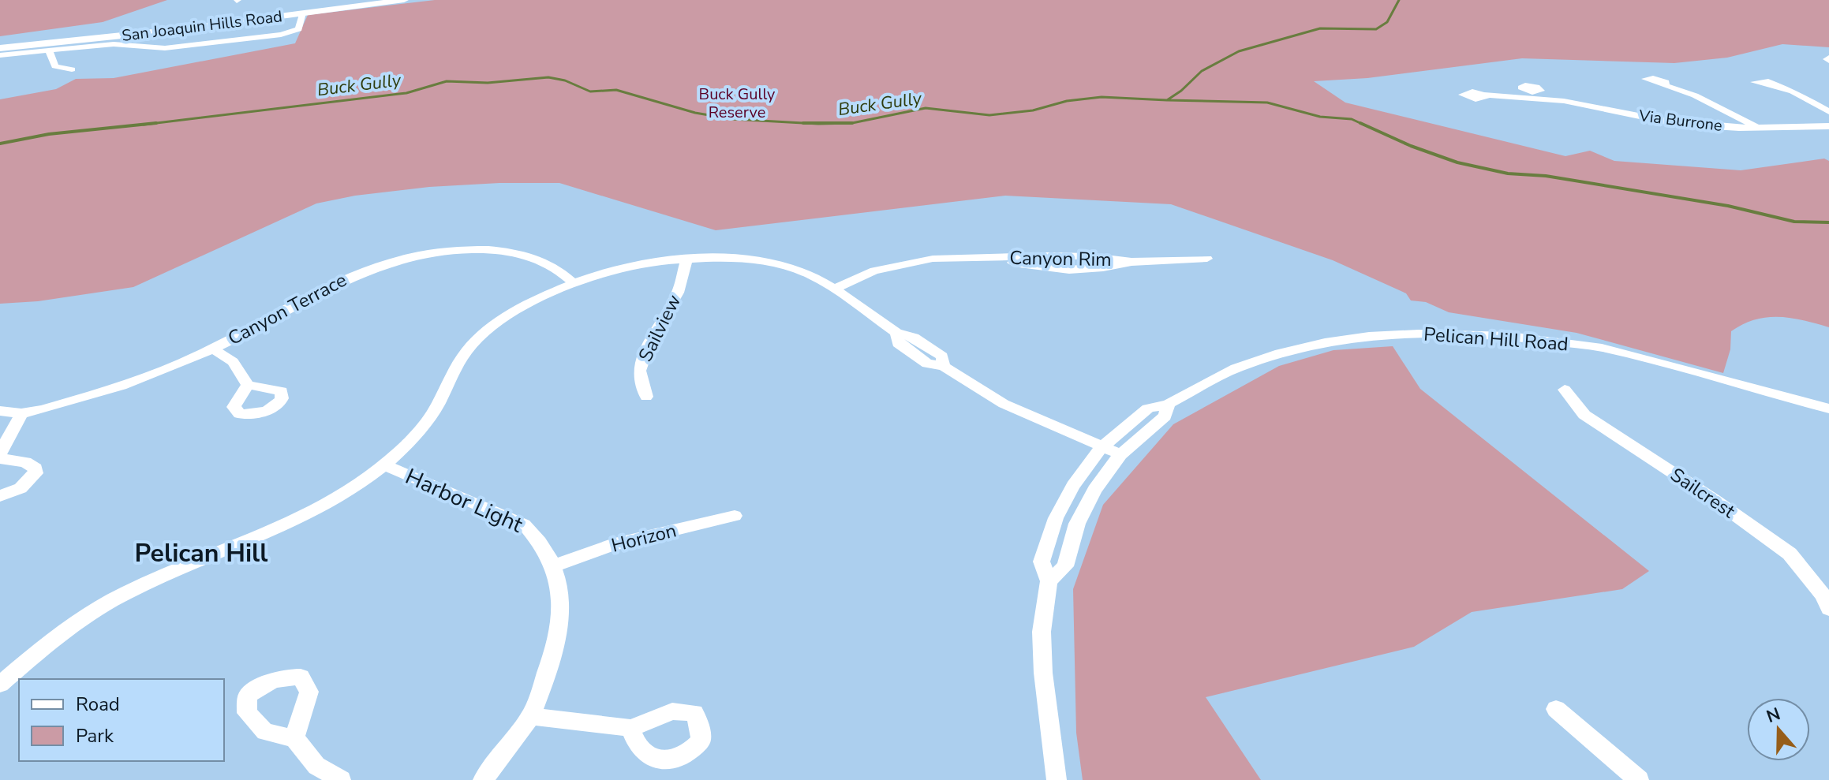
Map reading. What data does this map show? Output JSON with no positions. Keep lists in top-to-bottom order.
{
  "streets": {
    "main road": ["San Joaquin Hills Road"],
    "street": [
      "Via Burrone",
      "Canyon Rim",
      "Canyon Terrace",
      "Sailview",
      "Pelican Hill Road",
      "Sailcrest",
      "Harbor Light",
      "Horizon"
    ]
  },
  "crossings": [
    ["Harbor Light", "Horizon"]
  ],
  "districts": ["Pelican Hill"],
  "water": ["Buck Gully"],
  "parks": ["Buck Gully Reserve"],
  "legend": ["Road", "Park"],
  "north": "top"
}
